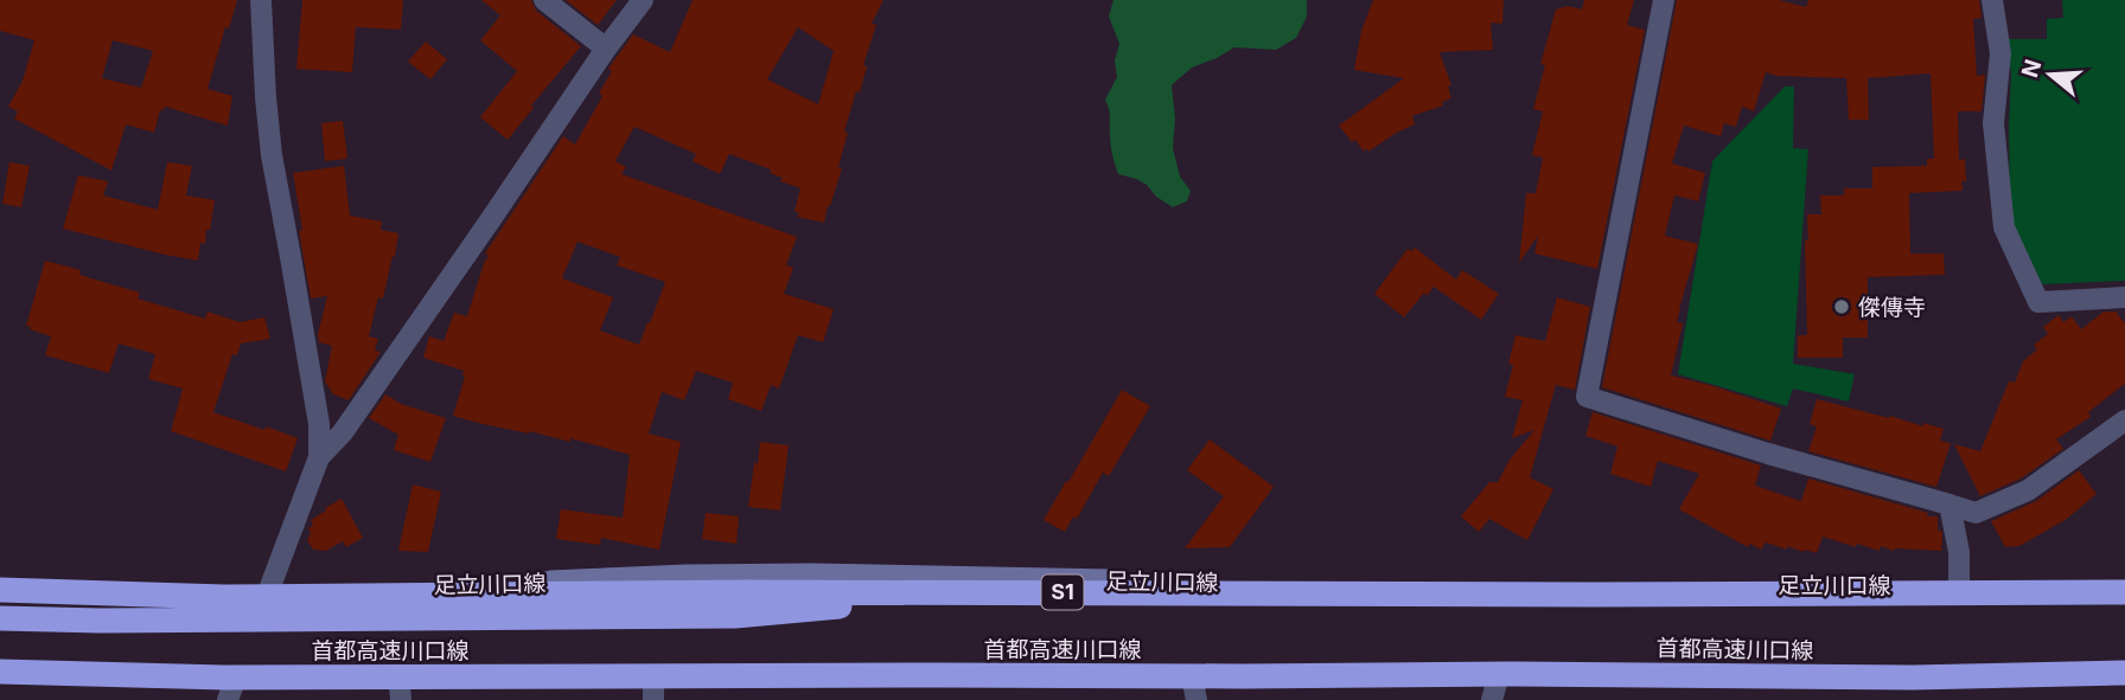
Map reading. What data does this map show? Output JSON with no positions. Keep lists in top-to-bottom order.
{
  "streets": {
    "highway": ["S1", "首都高速川口線"],
    "main road": ["足立川口線"]
  },
  "places": ["傑傳寺"],
  "north": "left"
}
